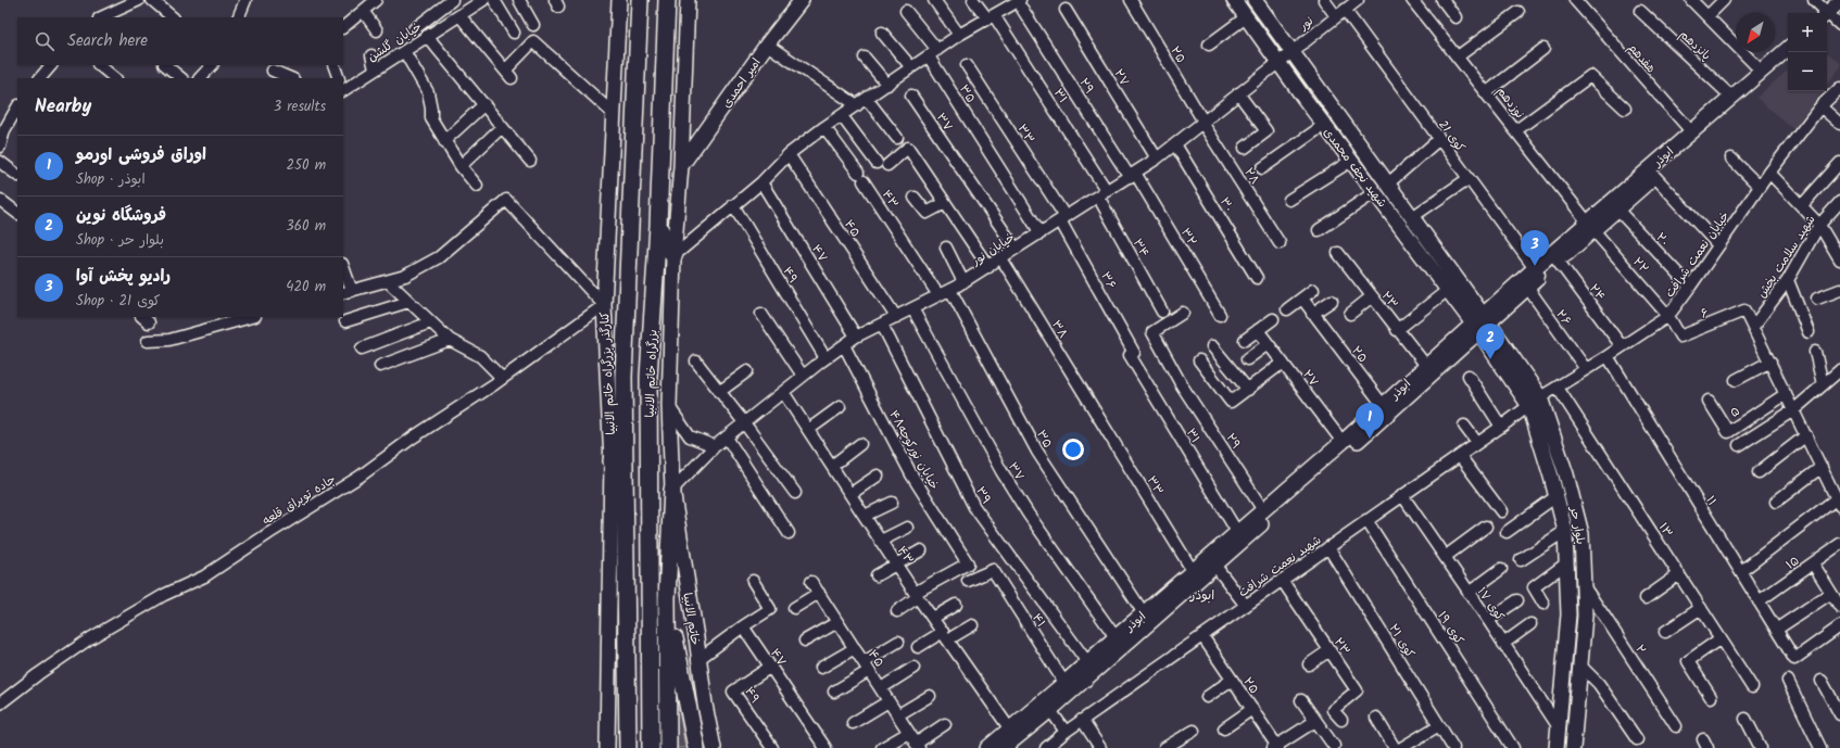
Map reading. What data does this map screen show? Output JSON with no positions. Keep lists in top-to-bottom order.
{
  "streets": {
    "highway": ["بزرگراه خاتم الانبیا"],
    "main road": [
      "امیر احمدی",
      "ابوذر",
      "شهید نجف محمدی",
      "کنارگذر بزرگراه خاتم الانبیا",
      "بلوار حر",
      "خاتم الانبیا"
    ],
    "street": [
      "نور",
      "خیابان گلشن",
      "پانزدهم",
      "۲۵",
      "هفدهم",
      "۲۷",
      "۲۹",
      "۳۵",
      "۳۱",
      "نوزدهم",
      "۳۷",
      "۳۳",
      "کوی 21",
      "۲۸",
      "۴۳",
      "۳۰",
      "۴۵",
      "۳۲",
      "۲۰",
      "۳۴",
      "خیابان نور",
      "۴۷",
      "خیابان نعمت شرافت",
      "شهید سلامت بخش",
      "۲۲",
      "۴۹",
      "۳۶",
      "۲۴",
      "۲۳",
      "۶",
      "۲۶",
      "۳۸",
      "۵",
      "خیابان نورکوچه۴۸",
      "۳۹",
      "جاده توپراق قلعه",
      "۱۱",
      "۱۳",
      "۱۵",
      "شهید نعمت شرافت",
      "کوی ۱۷",
      "۴۱",
      "کوی ۱۹",
      "کوی ۲۱",
      "۲"
    ]
  },
  "crossings": [
    ["نور", "کوی 21"],
    ["نور", "شهید نجف محمدی"],
    ["نور", "خیابان نور"],
    ["پانزدهم", "ابوذر"],
    ["۲۵", "ابوذر"],
    ["۲۵", "۲۸"],
    ["۲۵", "خیابان نور"],
    ["۲۵", "شهید نعمت شرافت"],
    ["هفدهم", "ابوذر"],
    ["۲۷", "ابوذر"],
    ["۲۷", "خیابان نور"],
    ["۲۹", "ابوذر"],
    ["۲۹", "۳۲"],
    ["۲۹", "خیابان نور"],
    ["۳۵", "ابوذر"],
    ["۳۵", "خیابان نور"],
    ["۳۱", "ابوذر"],
    ["۳۱", "۳۴"],
    ["۳۱", "خیابان نور"],
    ["۳۱", "۳۶"],
    ["نوزدهم", "ابوذر"],
    ["نوزدهم", "۲۲"],
    ["۳۷", "ابوذر"],
    ["۳۷", "خیابان نور"],
    ["۳۳", "ابوذر"],
    ["۳۳", "خیابان نور"],
    ["۳۳", "۳۶"],
    ["۳۳", "۳۸"],
    ["کوی 21", "ابوذر"],
    ["ابوذر", "شهید نجف محمدی"],
    ["ابوذر", "۴۳"],
    ["ابوذر", "۲۰"],
    ["ابوذر", "۲۲"],
    ["ابوذر", "۲۴"],
    ["ابوذر", "۲۳"],
    ["ابوذر", "۲۶"],
    ["ابوذر", "۳۹"],
    ["ابوذر", "بلوار حر"],
    ["ابوذر", "۴۱"],
    ["شهید نجف محمدی", "خیابان نور"],
    ["شهید نجف محمدی", "بلوار حر"],
    ["۲۸", "خیابان نور"],
    ["۴۳", "خیابان نور"],
    ["۴۳", "خیابان نورکوچه۴۸"],
    ["۳۰", "خیابان نور"],
    ["۴۵", "خیابان نور"],
    ["۳۲", "خیابان نور"],
    ["۲۰", "خیابان نعمت شرافت"],
    ["۳۴", "خیابان نور"],
    ["خیابان نور", "۴۷"],
    ["خیابان نور", "۴۹"],
    ["خیابان نور", "۳۶"],
    ["خیابان نور", "۳۸"],
    ["خیابان نور", "خیابان نورکوچه۴۸"],
    ["خیابان نور", "۳۹"],
    ["خیابان نور", "خاتم الانبیا"],
    ["۴۷", "۴۹"],
    ["خیابان نعمت شرافت", "۲۲"],
    ["خیابان نعمت شرافت", "۲۴"],
    ["خیابان نعمت شرافت", "۶"],
    ["خیابان نعمت شرافت", "۲۶"],
    ["خیابان نعمت شرافت", "۱۱"],
    ["خیابان نعمت شرافت", "بلوار حر"],
    ["خیابان نعمت شرافت", "۱۳"],
    ["خیابان نعمت شرافت", "شهید نعمت شرافت"],
    ["شهید سلامت بخش", "۶"],
    ["۲۲", "۶"],
    ["۲۳", "شهید نعمت شرافت"],
    ["کنارگذر بزرگراه خاتم الانبیا", "جاده توپراق قلعه"],
    ["۱۱", "۱۵"],
    ["بلوار حر", "شهید نعمت شرافت"],
    ["بلوار حر", "کوی ۱۷"],
    ["بلوار حر", "۲"],
    ["شهید نعمت شرافت", "کوی ۱۷"],
    ["شهید نعمت شرافت", "کوی ۱۹"],
    ["شهید نعمت شرافت", "کوی ۲۱"]
  ],
  "districts": ["ابوذر"],
  "north": "bottom left",
  "page": {
    "map_buttons": ["+", "−"],
    "search": "Search here",
    "heading": ["Nearby", "3 results"],
    "list": [
      {
        "mark": "1",
        "name": "اوراق فروشی اورمو",
        "note": "Shop · ابوذر",
        "value": "250 m"
      },
      {
        "mark": "2",
        "name": "فروشگاه نوین",
        "note": "Shop · بلوار حر",
        "value": "360 m"
      },
      {
        "mark": "3",
        "name": "رادیو پخش آوا",
        "note": "Shop · کوی 21",
        "value": "420 m"
      }
    ],
    "pins": ["3", "2", "1"]
  }
}
